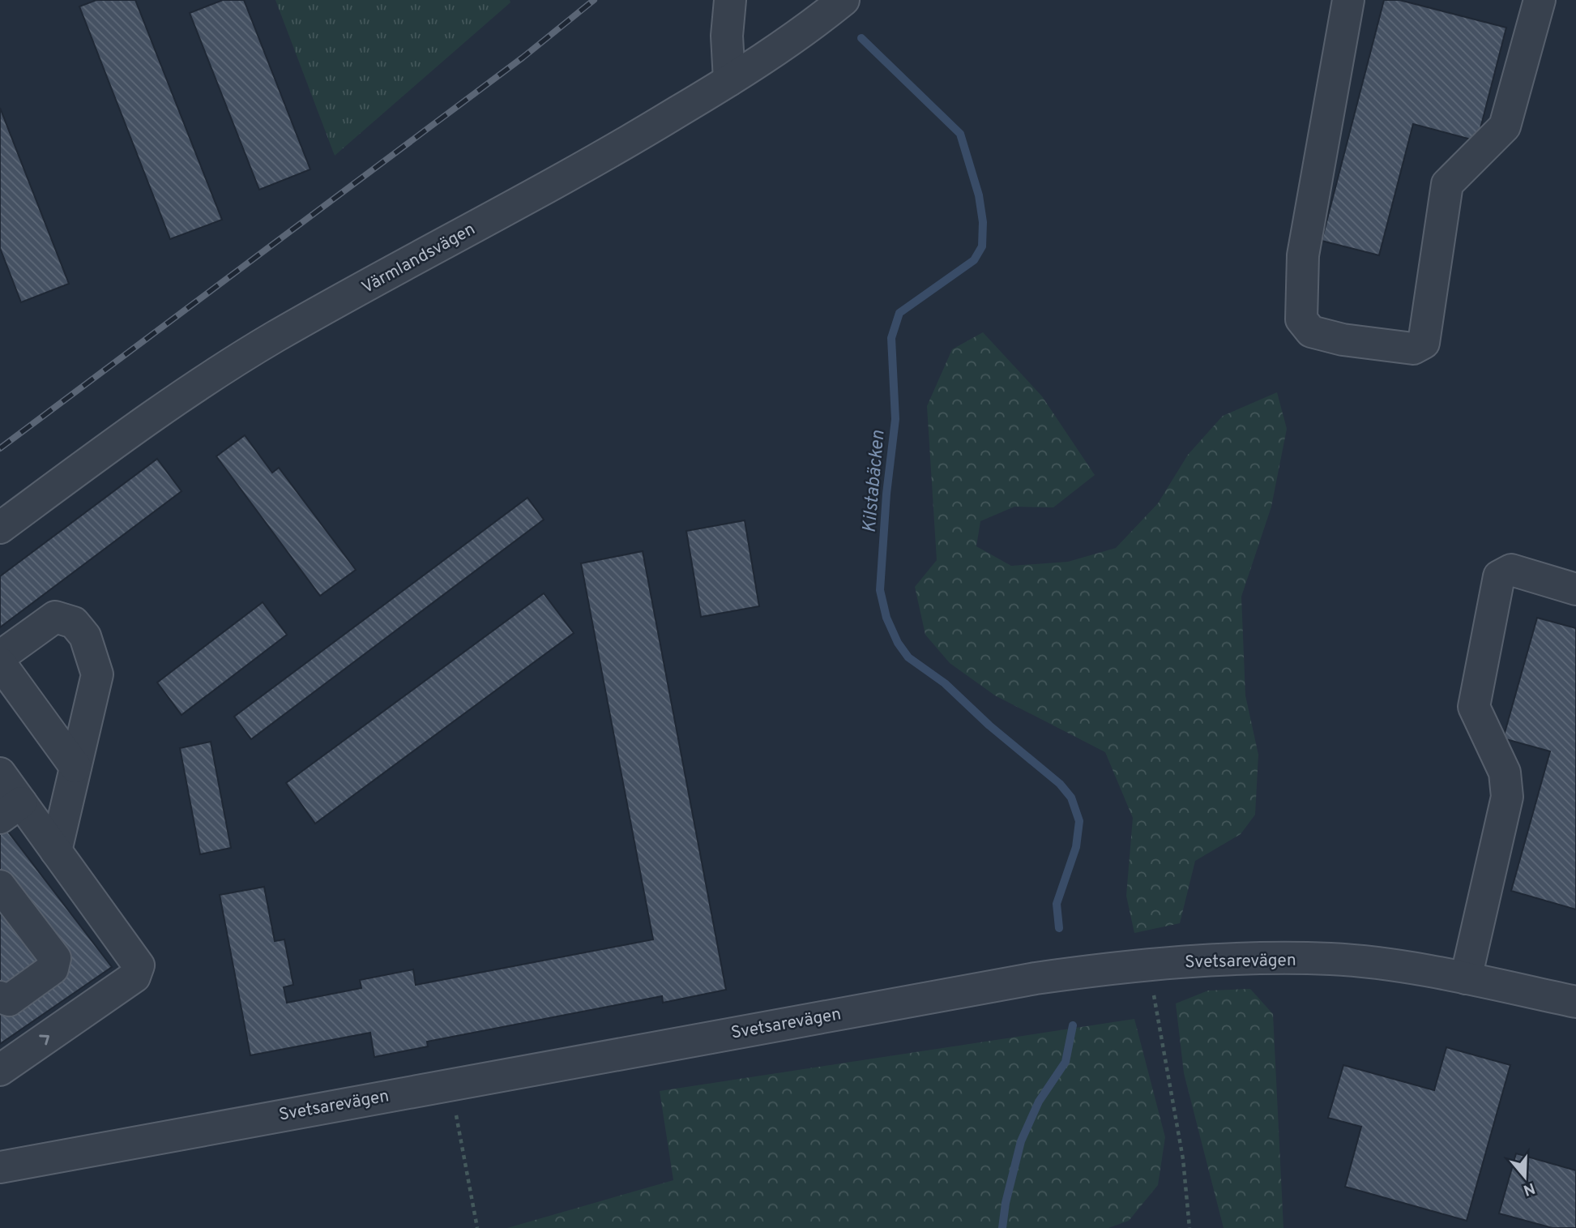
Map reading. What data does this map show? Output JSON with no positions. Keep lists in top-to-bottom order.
{
  "streets": {
    "street": ["Värmlandsvägen", "Svetsarevägen"]
  },
  "water": ["Kilstabäcken"],
  "north": "bottom"
}
